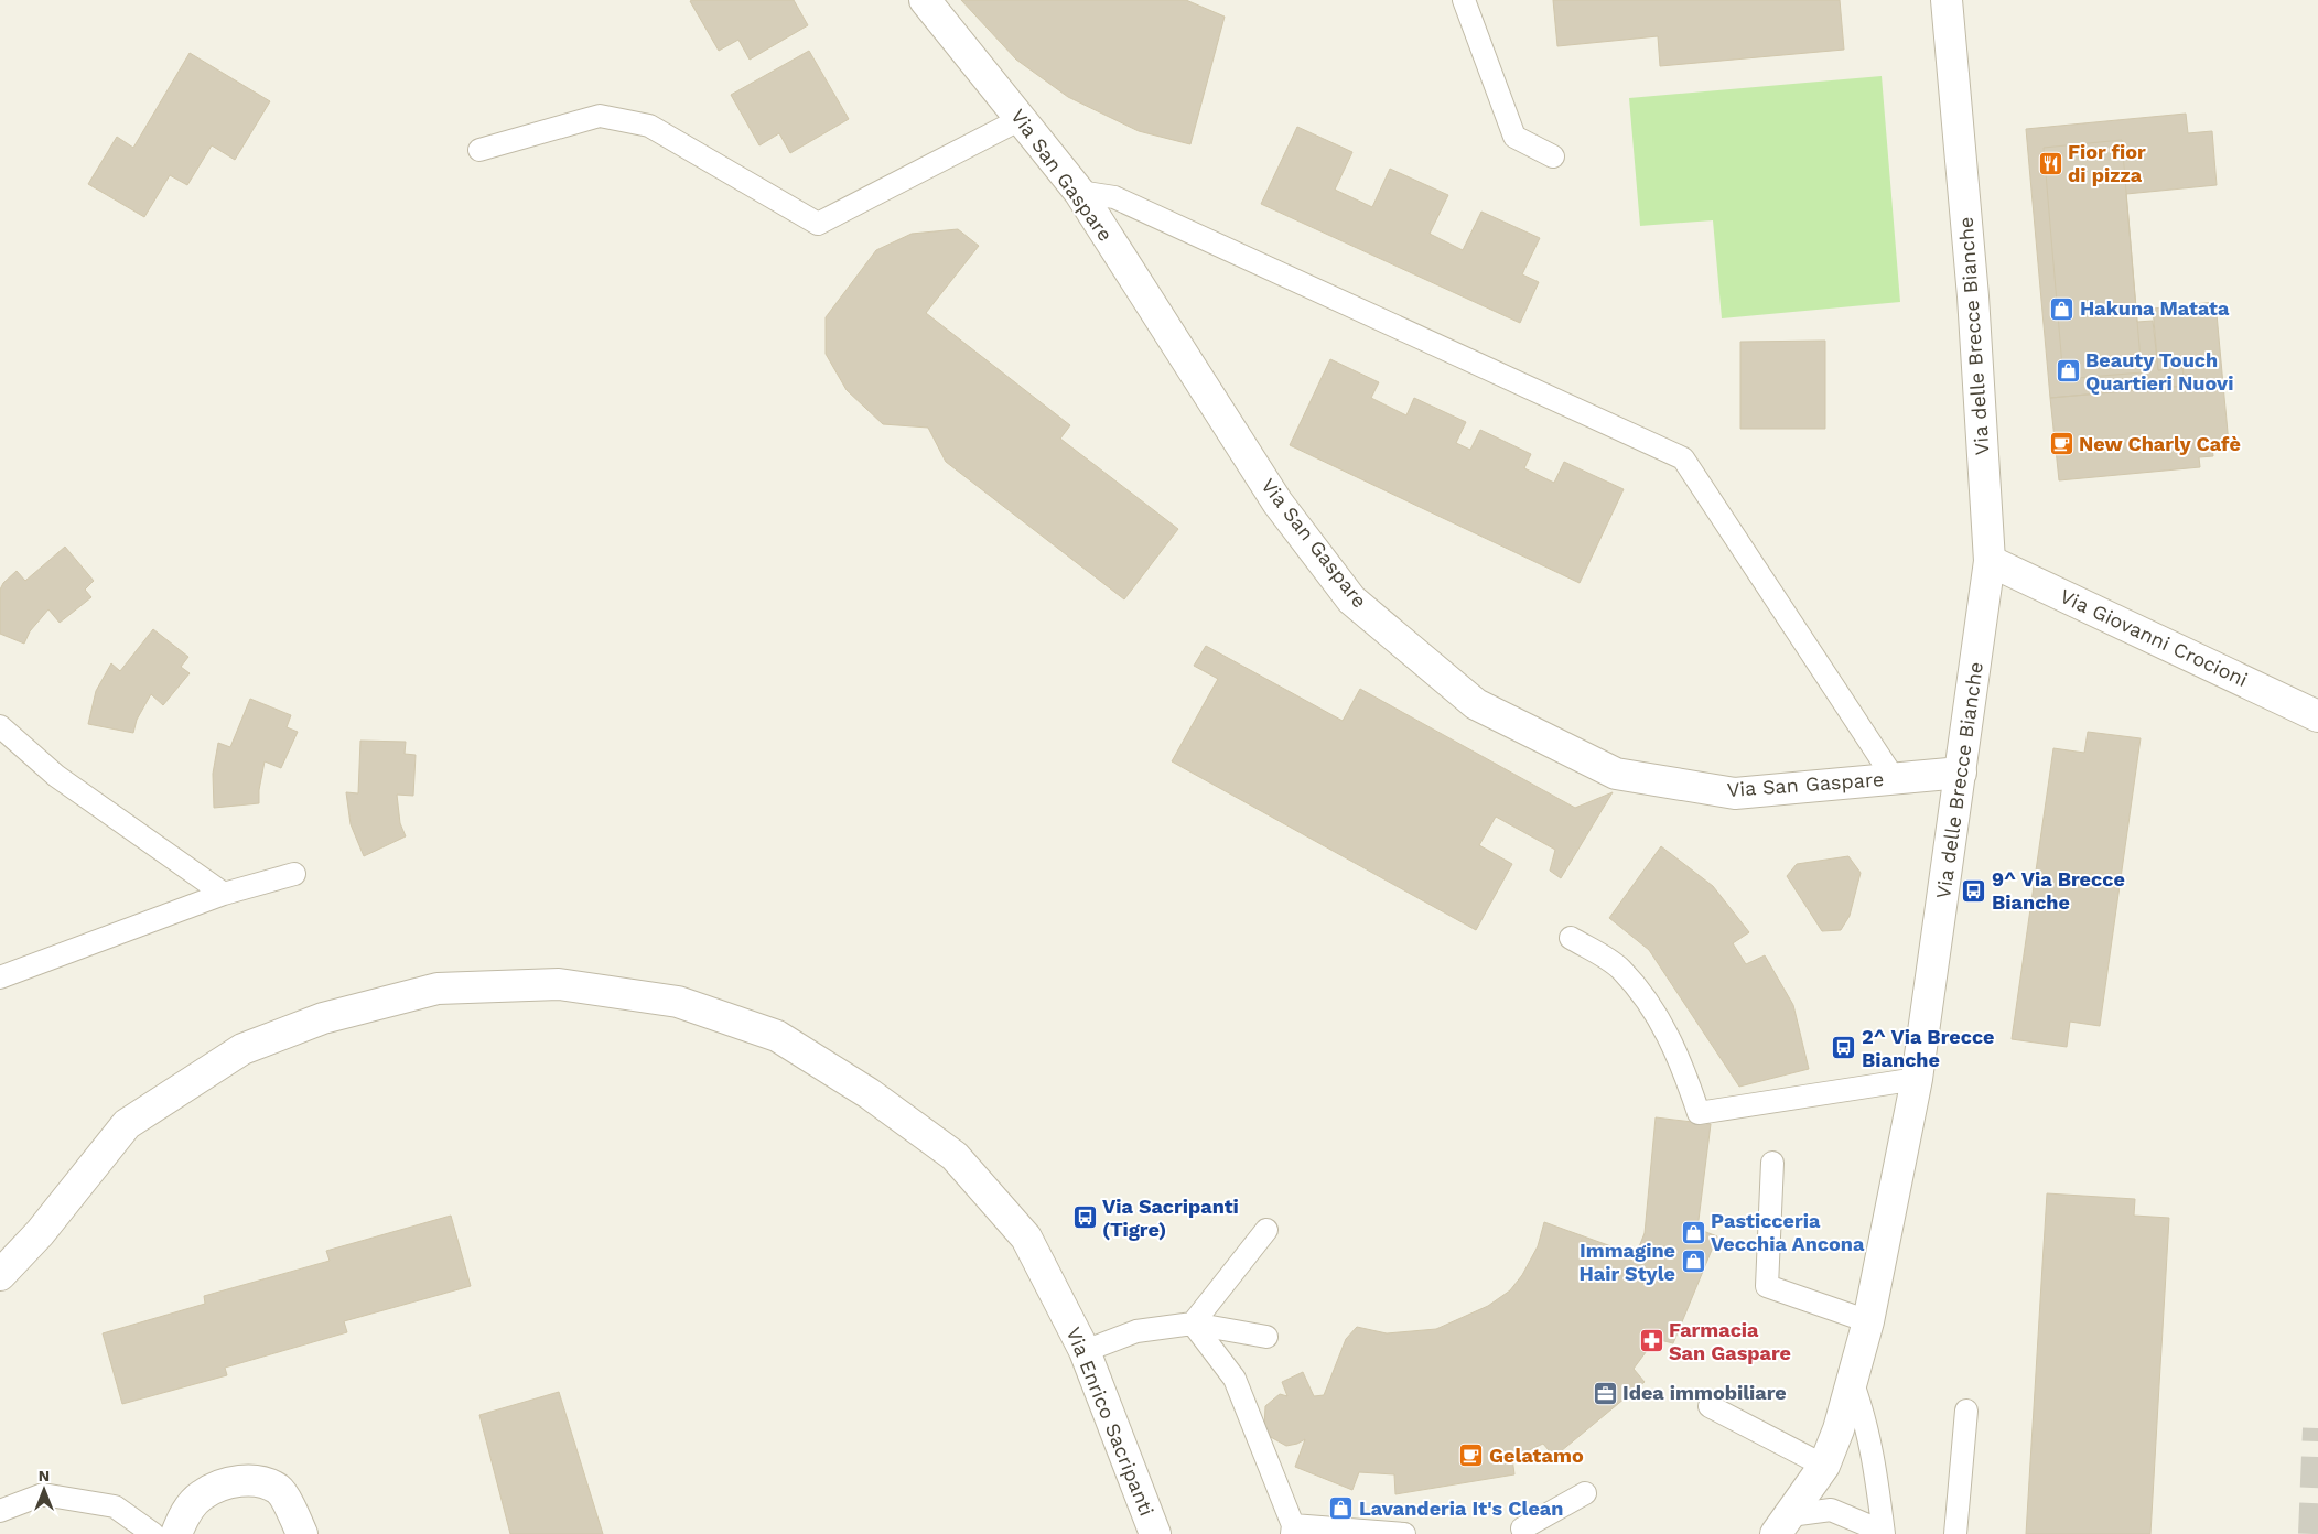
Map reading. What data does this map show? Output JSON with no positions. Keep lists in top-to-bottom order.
{
  "streets": {
    "street": [
      "Via San Gaspare",
      "Via delle Brecce Bianche",
      "Via Giovanni Crocioni",
      "Via Enrico Sacripanti"
    ]
  },
  "crossings": [
    ["Via San Gaspare", "Via delle Brecce Bianche"],
    ["Via delle Brecce Bianche", "Via Giovanni Crocioni"]
  ],
  "places": {
    "restaurant": ["Fior fior di pizza"],
    "shop": [
      "Hakuna Matata",
      "Beauty Touch Quartieri Nuovi",
      "Pasticceria Vecchia Ancona",
      "Immagine Hair Style",
      "Lavanderia It's Clean"
    ],
    "cafe": ["New Charly Cafè", "Gelatamo"],
    "bus stop": ["9^ Via Brecce Bianche", "2^ Via Brecce Bianche", "Via Sacripanti (Tigre)"],
    "pharmacy": ["Farmacia San Gaspare"],
    "office": ["Idea immobiliare"]
  },
  "north": "top"
}
